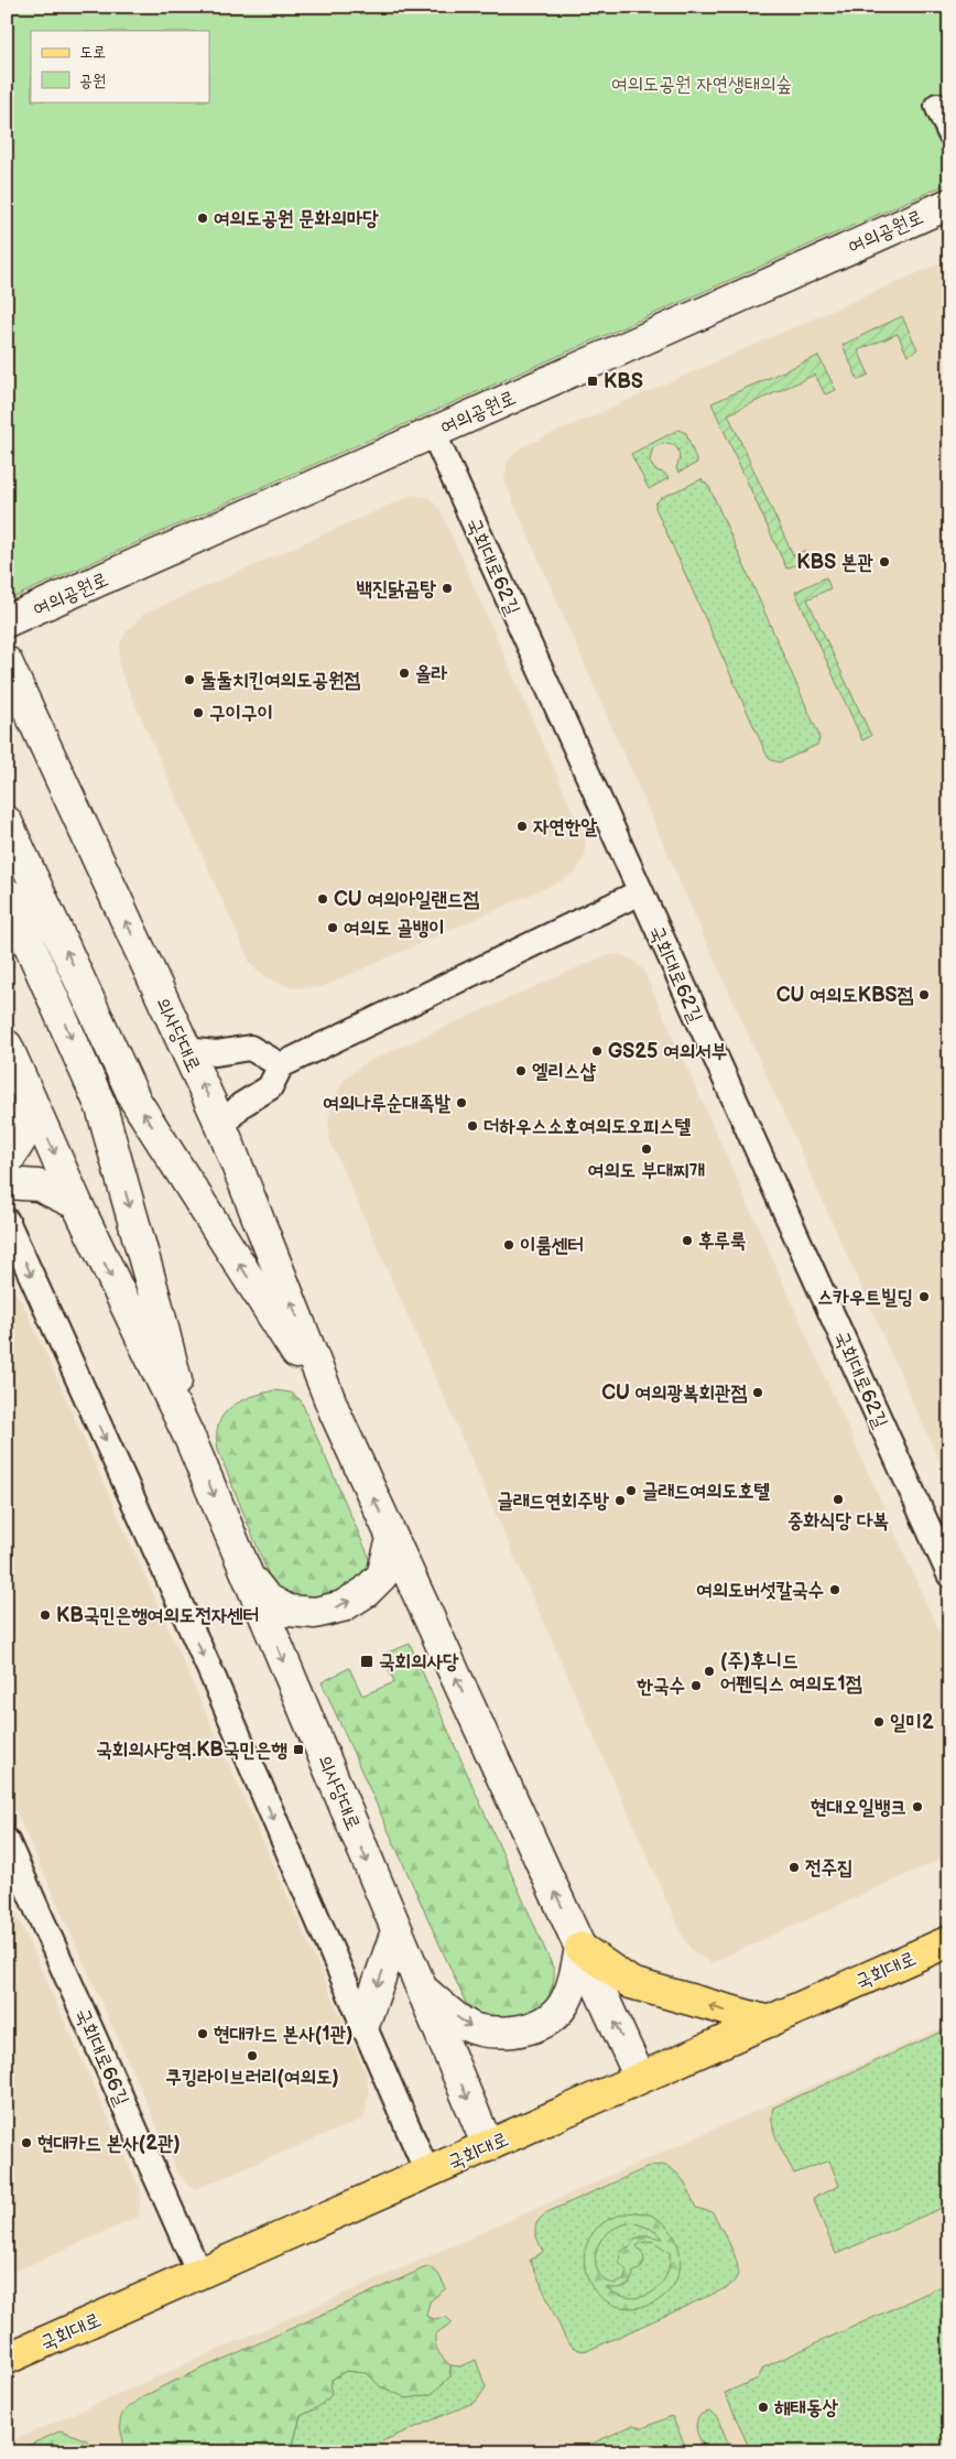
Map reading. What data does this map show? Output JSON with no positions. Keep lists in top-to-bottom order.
{
  "streets": {
    "main road": ["여의공원로", "의사당대로", "국회대로"],
    "street": ["국회대로62길", "국회대로66길"]
  },
  "crossings": [
    ["여의공원로", "국회대로62길"],
    ["의사당대로", "국회대로"],
    ["국회대로", "국회대로66길"]
  ],
  "parks": ["여의도공원 자연생태의숲"],
  "places": {
    "other": [
      "여의도공원 문화의마당",
      "KBS 본관",
      "백진닭곰탕",
      "올라",
      "둘둘치킨여의도공원점",
      "구이구이",
      "자연한알",
      "CU 여의아일랜드점",
      "여의도 골뱅이",
      "CU 여의도KBS점",
      "GS25 여의서부",
      "엘리스샵",
      "여의나루순대족발",
      "더하우스소호여의도오피스텔",
      "여의도 부대찌개",
      "후루룩",
      "이룸센터",
      "스카우트빌딩",
      "CU 여의광복회관점",
      "글래드여의도호텔",
      "중화식당 다복",
      "글래드연회주방",
      "여의도버섯칼국수",
      "KB국민은행여의도전자센터",
      "(주)후니드 어펜딕스 여의도1점",
      "한국수",
      "일미2",
      "현대오일뱅크",
      "전주집",
      "현대카드 본사(1관)",
      "쿠킹라이브러리(여의도)",
      "현대카드 본사(2관)",
      "해태동상"
    ],
    "transit": ["KBS", "국회의사당", "국회의사당역.KB국민은행"]
  },
  "legend": ["도로", "공원"]
}
